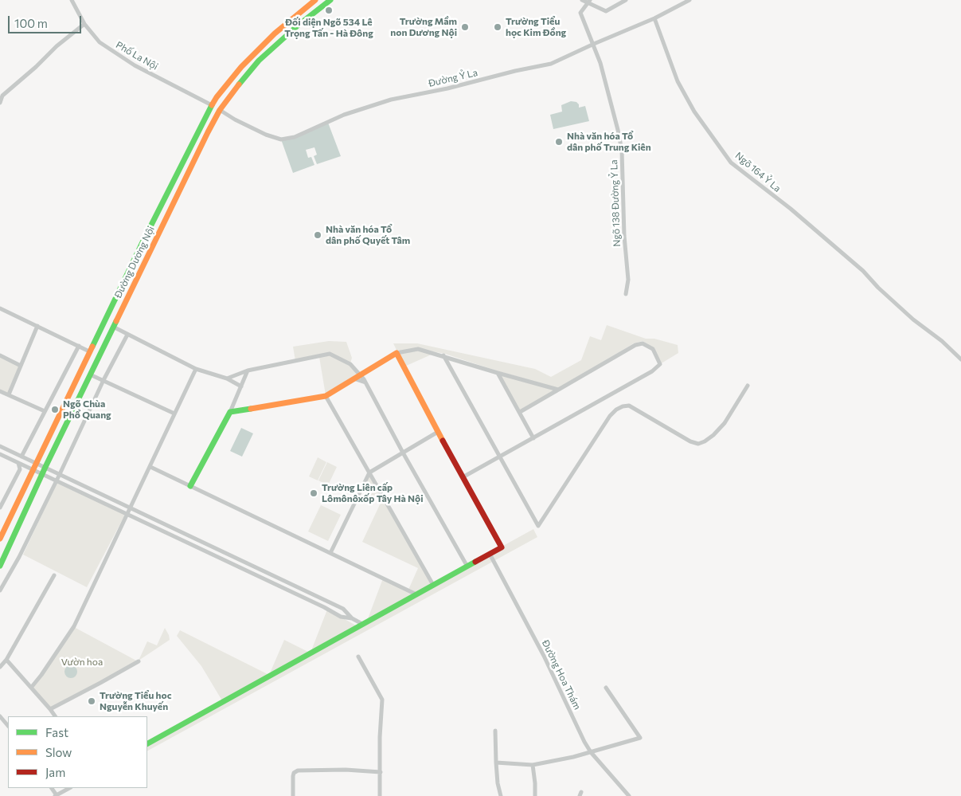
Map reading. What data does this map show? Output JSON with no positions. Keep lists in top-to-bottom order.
{
  "streets": {
    "main road": ["Đường Dương Nội"],
    "street": [
      "Phố La Nội",
      "Đường Ỷ La",
      "Ngõ 164 Ỷ La",
      "Ngõ 138 Đường Ỷ La",
      "Đường Hoa Thám"
    ]
  },
  "crossings": [
    ["Phố La Nội", "Đường Dương Nội"],
    ["Đường Ỷ La", "Ngõ 164 Ỷ La"],
    ["Đường Ỷ La", "Ngõ 138 Đường Ỷ La"],
    ["Đường Ỷ La", "Đường Dương Nội"]
  ],
  "parks": ["Vườn hoa"],
  "places": [
    "Đối diện Ngõ 534 Lê Trọng Tấn - Hà Đông",
    "Trường Mầm non Dương Nội",
    "Trường Tiểu học Kim Đồng",
    "Nhà văn hóa Tổ dân phố Trung Kiên",
    "Nhà văn hóa Tổ dân phố Quyết Tâm",
    "Ngõ Chùa Phổ Quang",
    "Trường Liên cấp Lômônôxốp Tây Hà Nội",
    "Trường Tiểu học Nguyễn Khuyến"
  ],
  "legend": ["Fast", "Slow", "Jam"],
  "scale_bar": "100 m"
}
